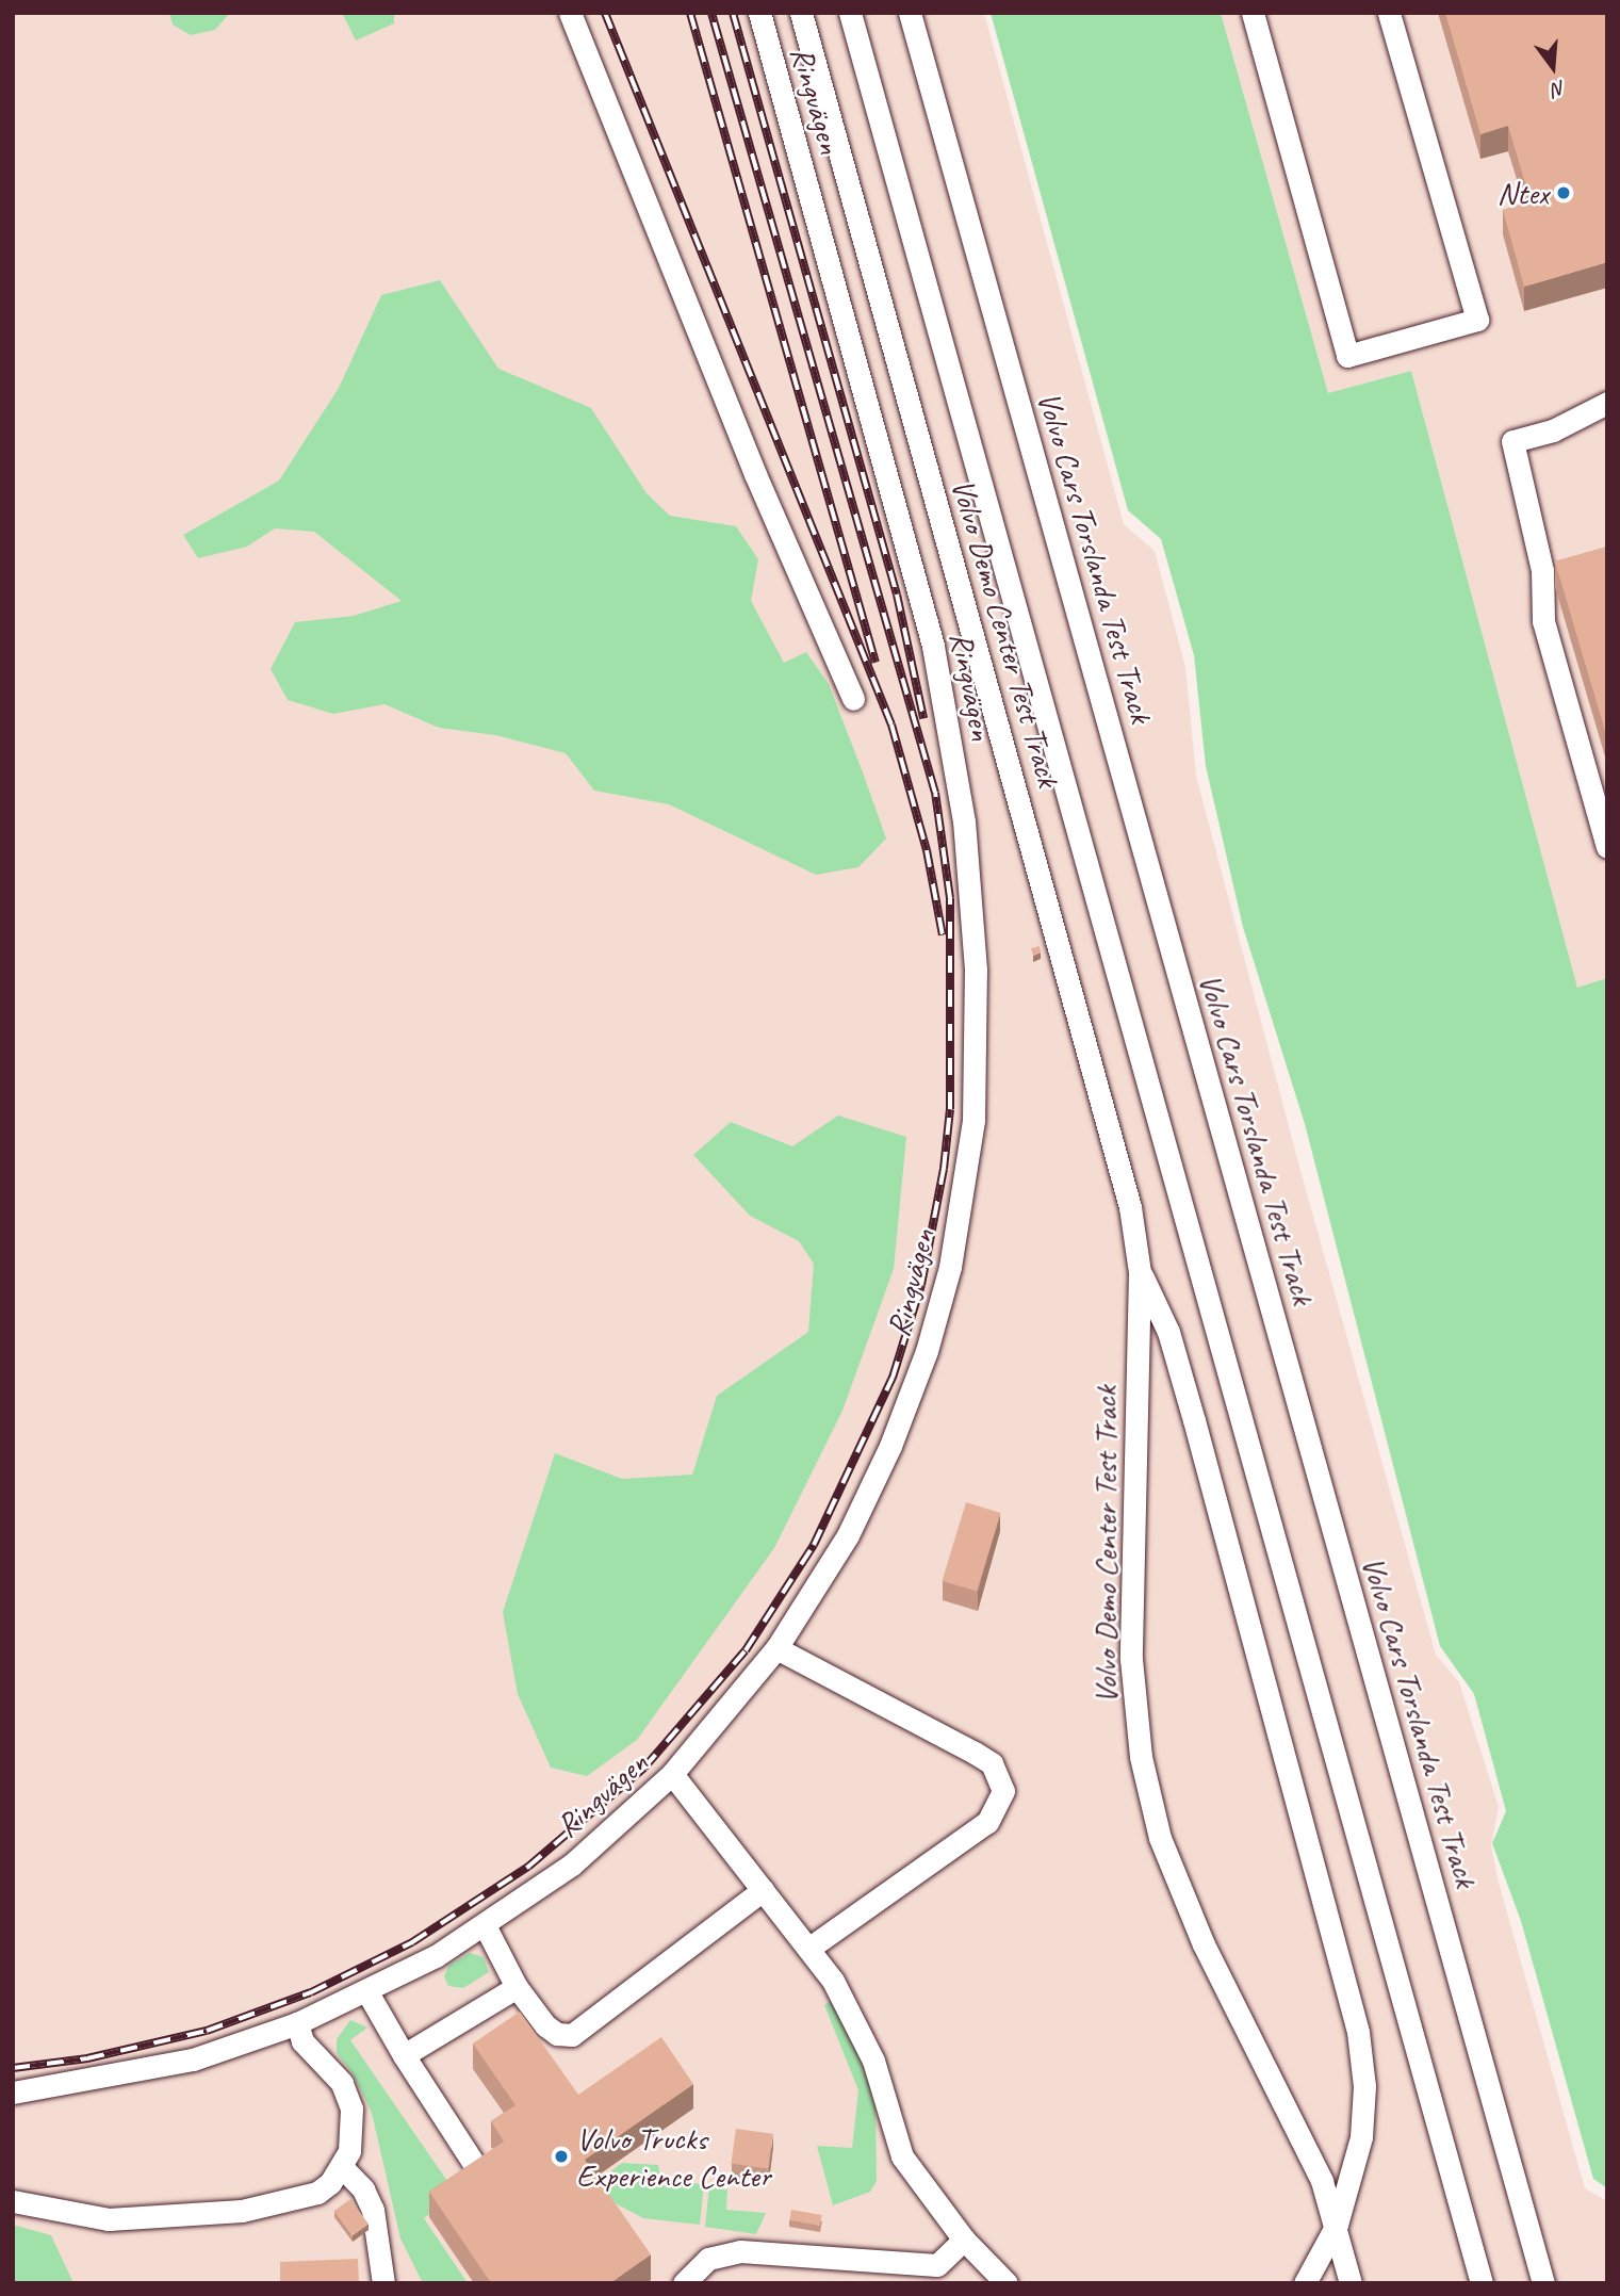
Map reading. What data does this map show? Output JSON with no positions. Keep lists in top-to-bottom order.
{
  "streets": {
    "street": ["Ringvägen", "Volvo Cars Torslanda Test Track", "Volvo Demo Center Test Track"]
  },
  "places": ["Ntex", "Volvo Trucks Experience Center"],
  "north": "bottom"
}
